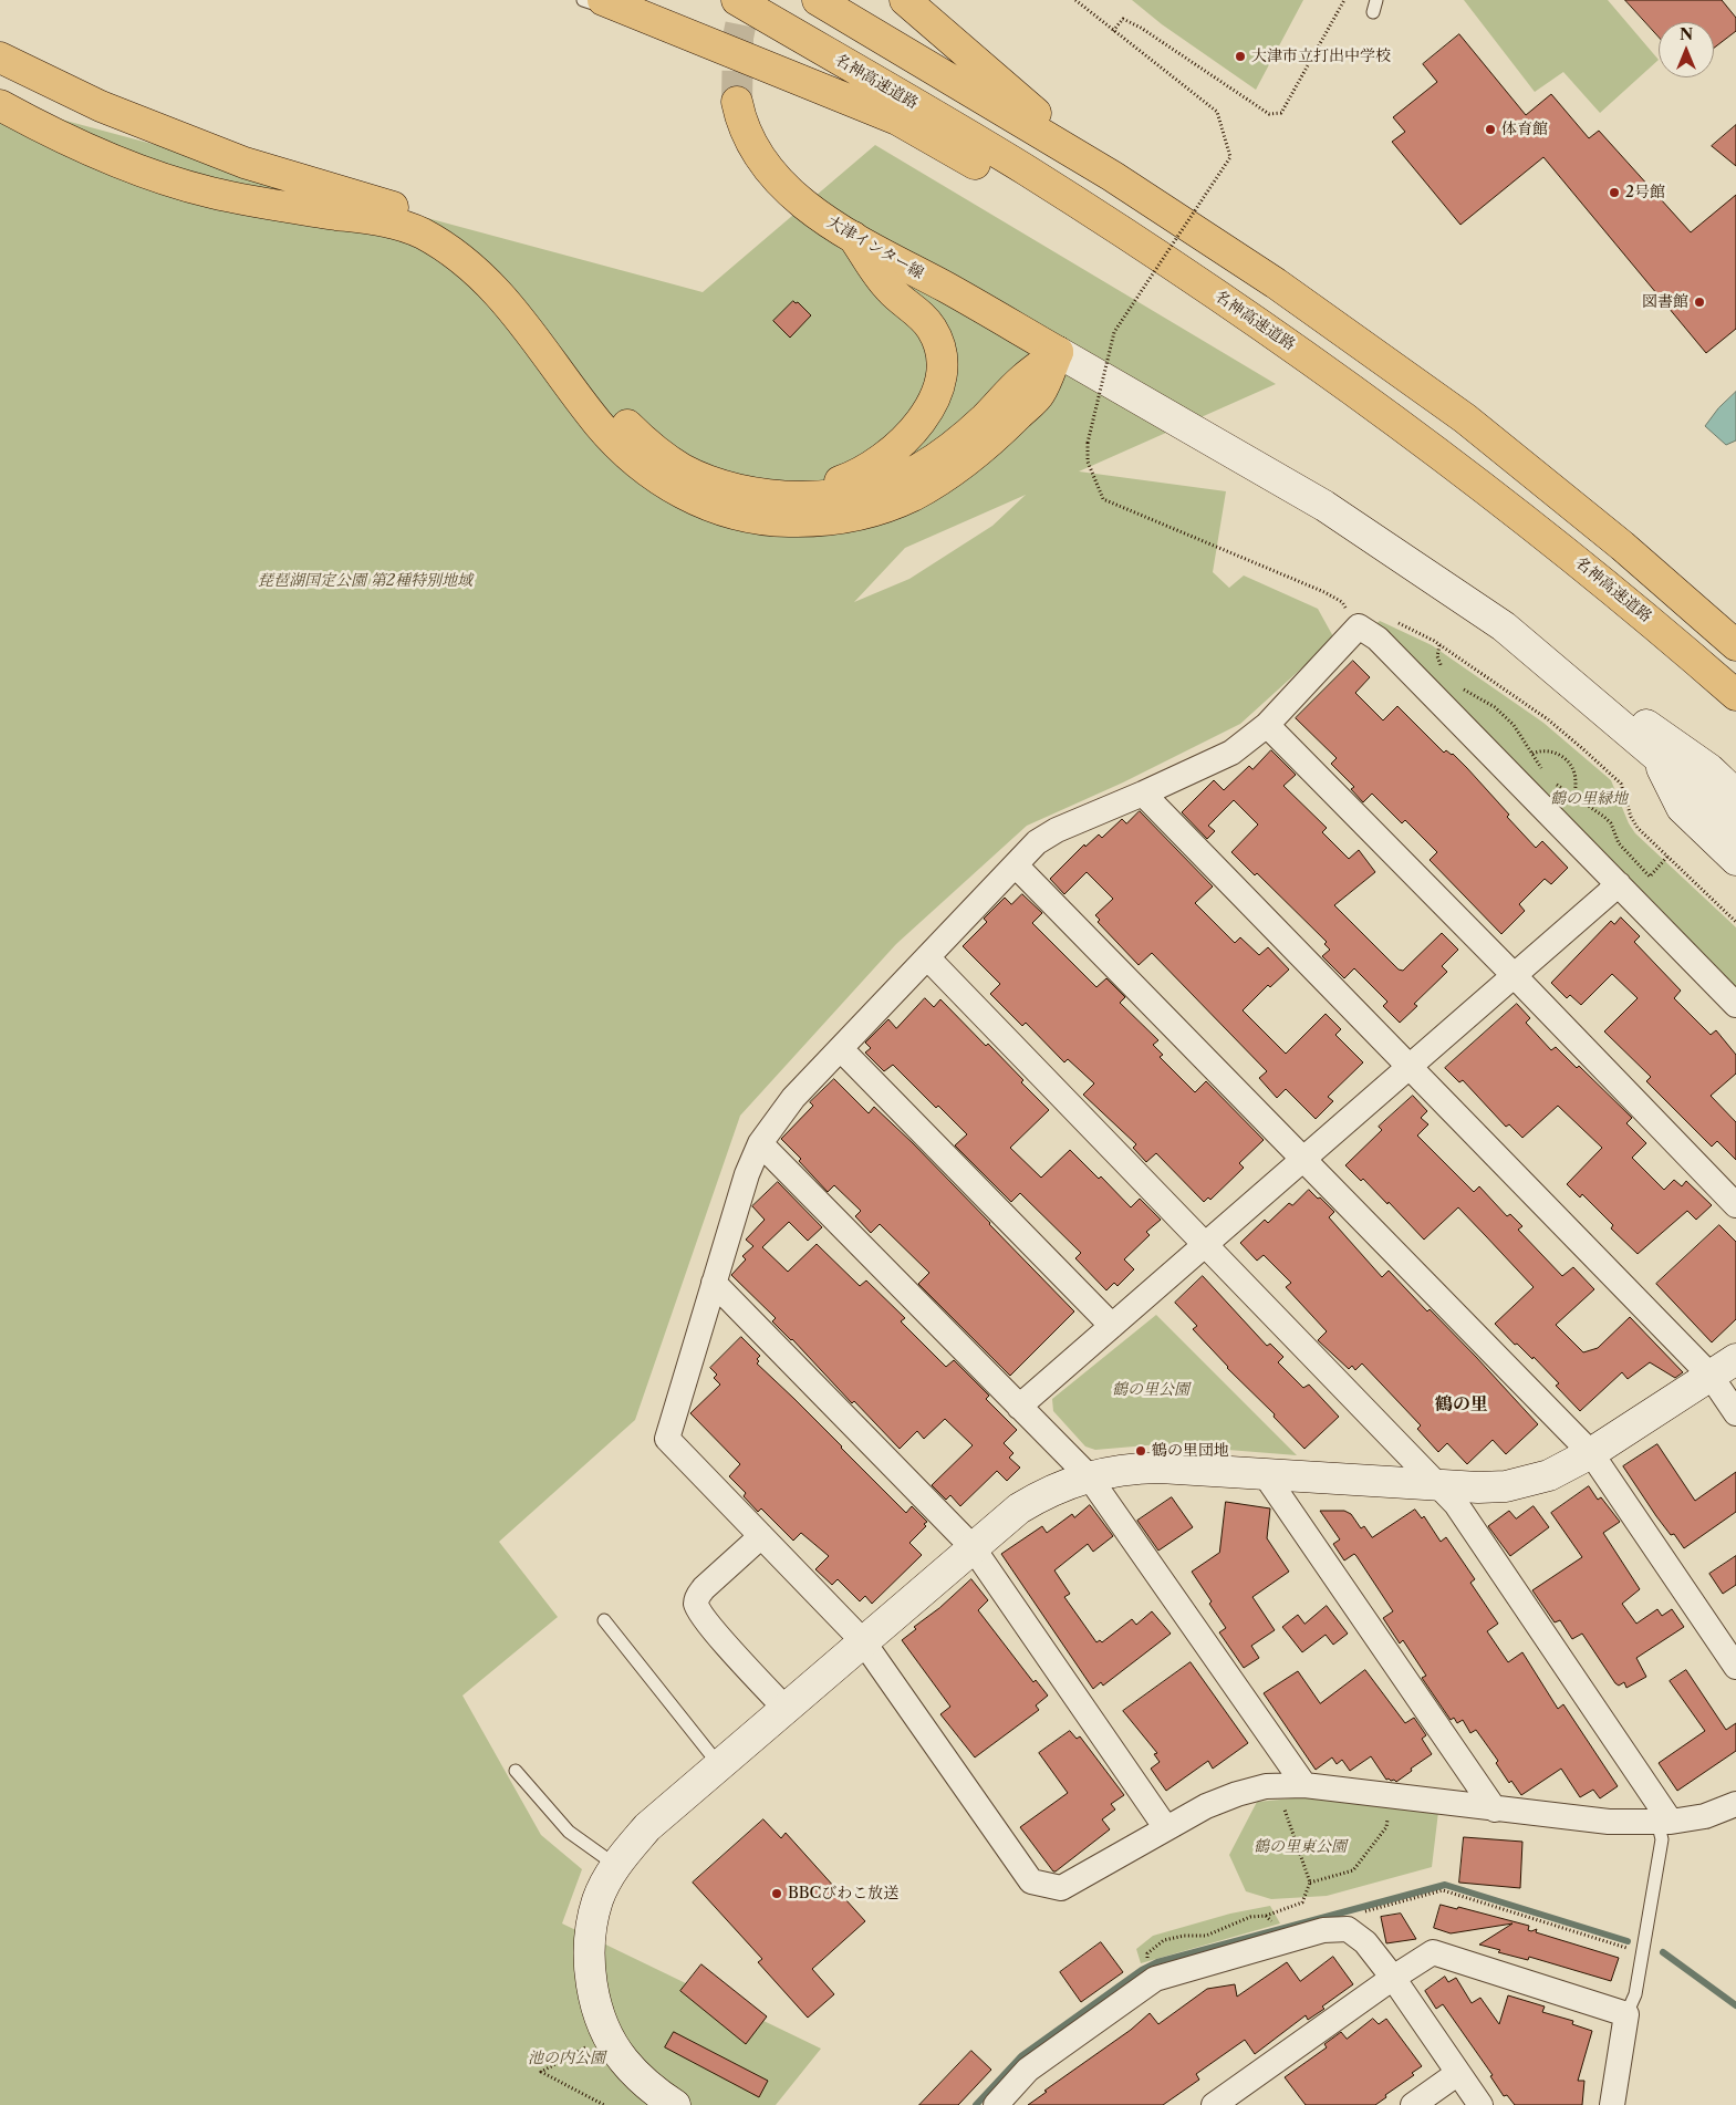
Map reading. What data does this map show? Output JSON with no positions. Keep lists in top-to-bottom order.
{
  "streets": {
    "main road": ["名神高速道路", "大津インター線"]
  },
  "districts": ["鶴の里"],
  "parks": [
    "琵琶湖国定公園 第2種特別地域",
    "鶴の里緑地",
    "鶴の里公園",
    "鶴の里東公園",
    "池の内公園"
  ],
  "places": [
    "大津市立打出中学校",
    "体育館",
    "2号館",
    "図書館",
    "鶴の里団地",
    "BBCびわこ放送"
  ],
  "north": "top"
}
